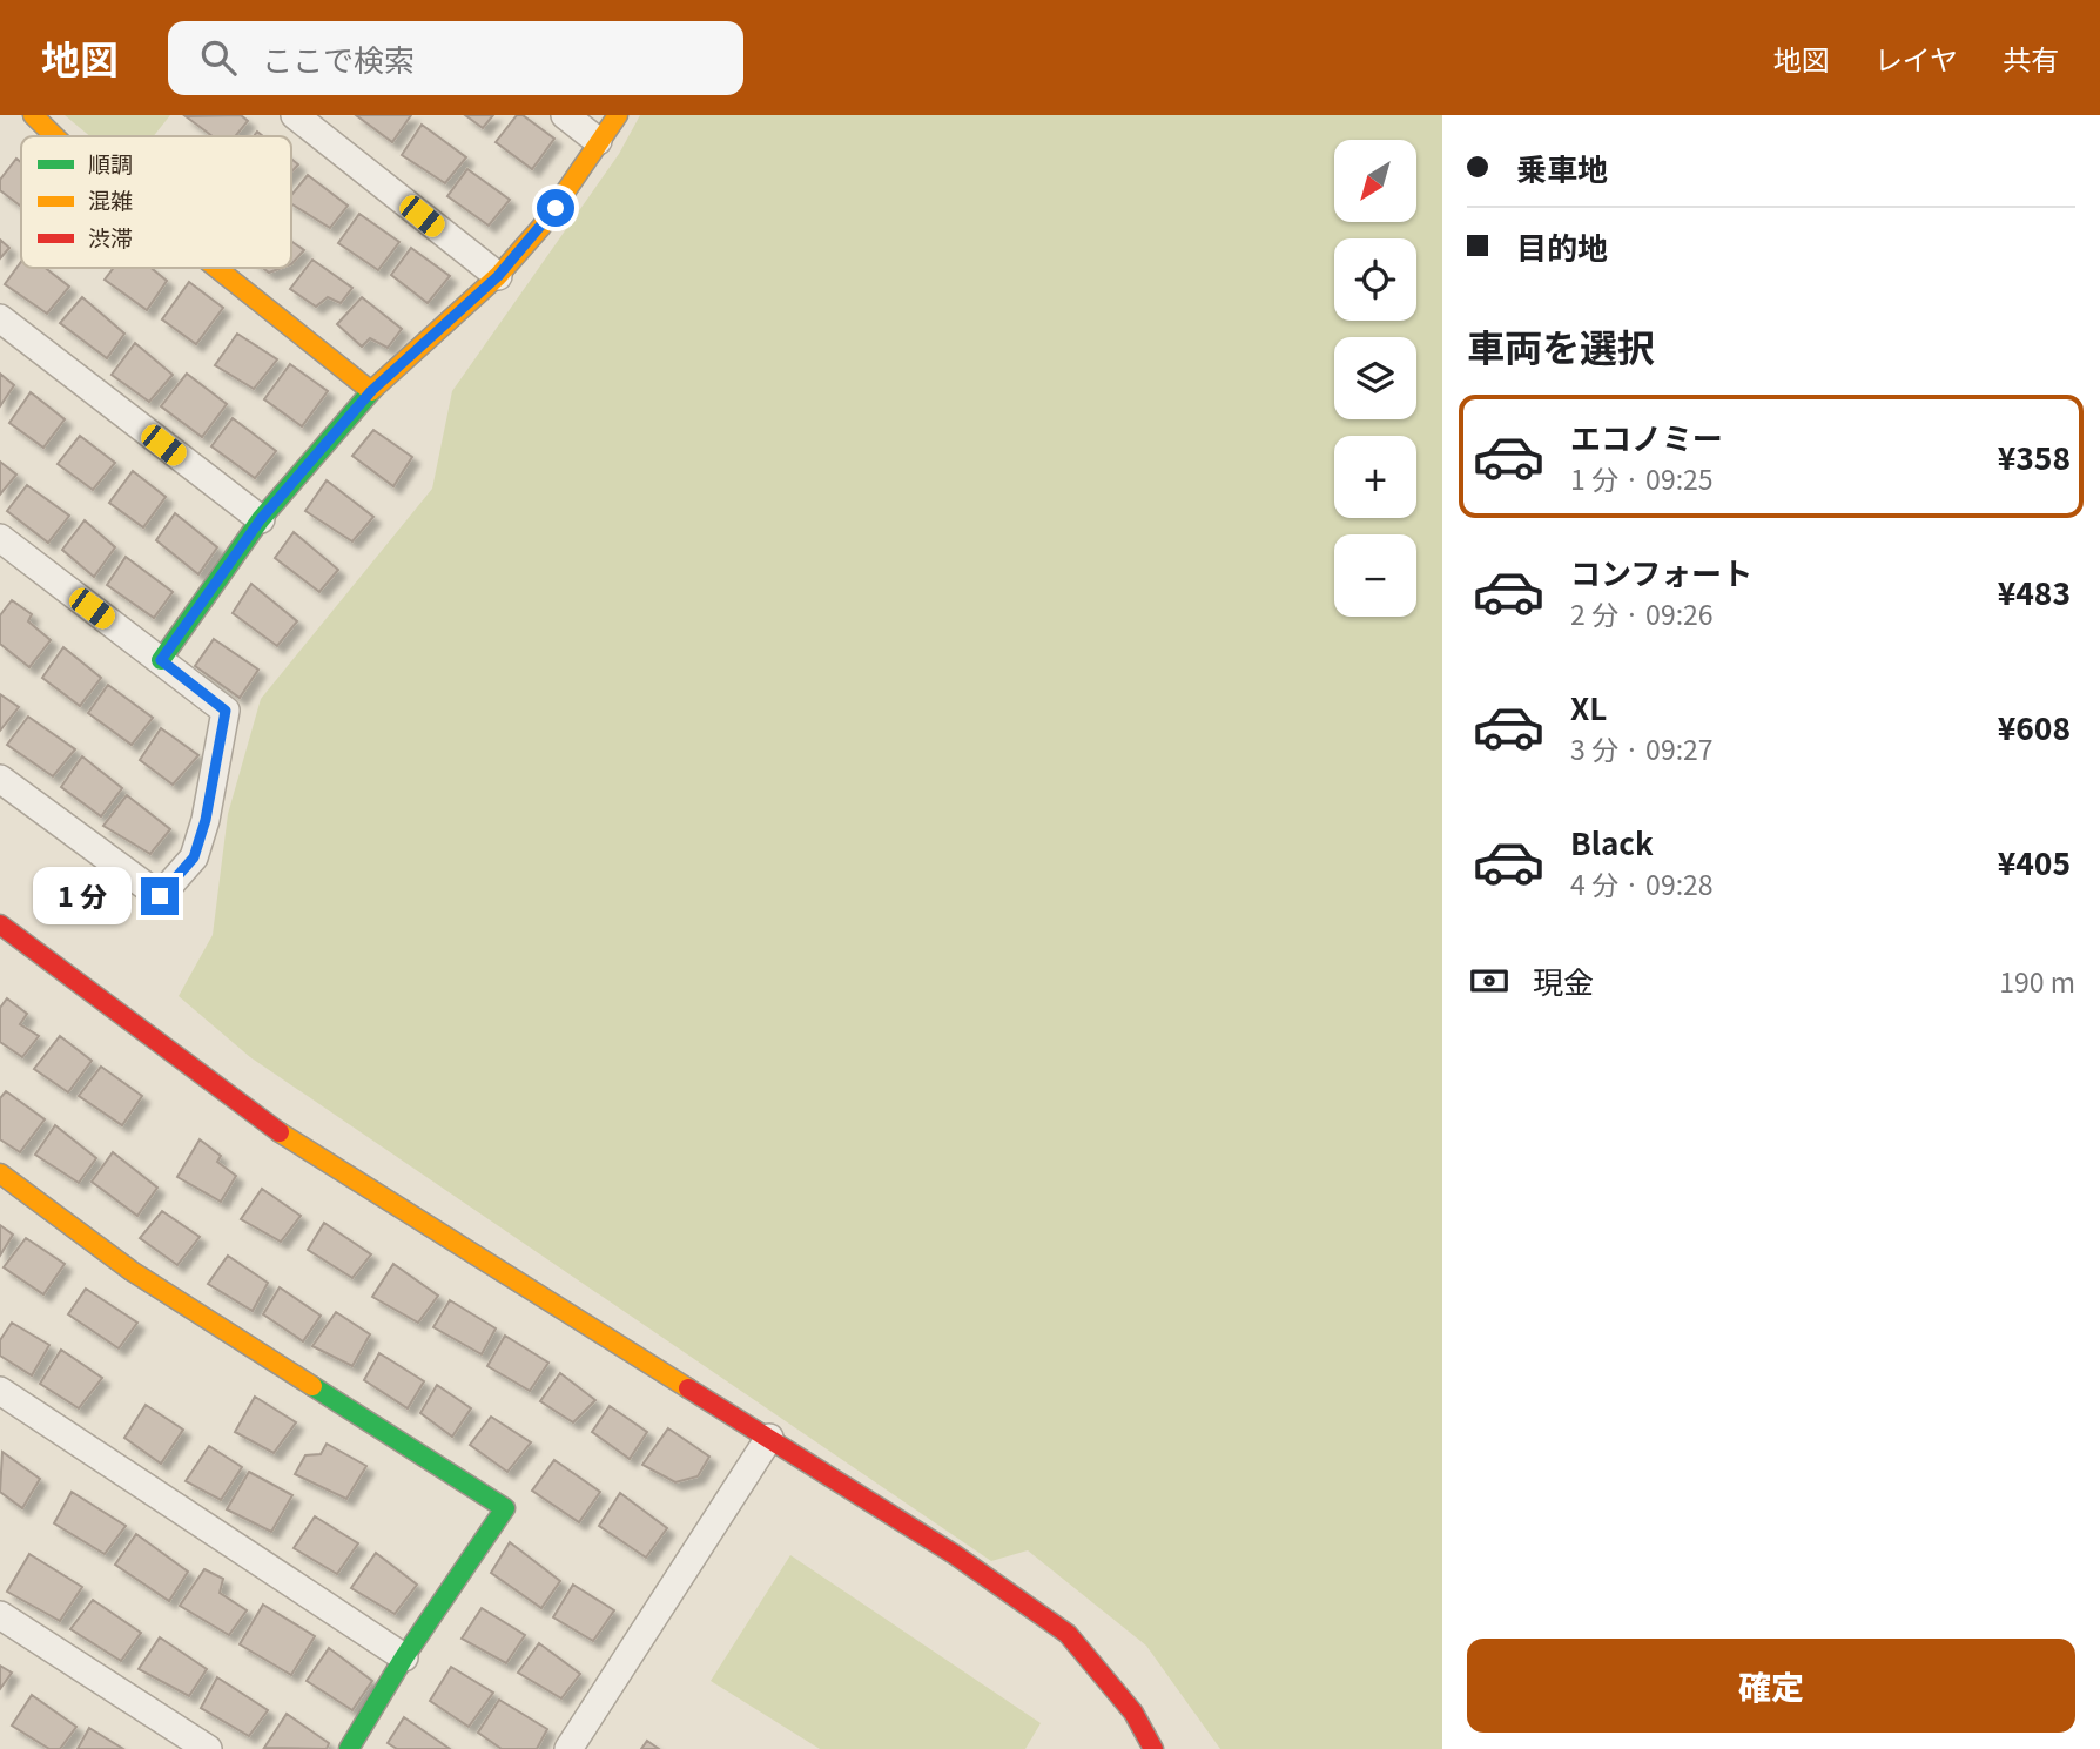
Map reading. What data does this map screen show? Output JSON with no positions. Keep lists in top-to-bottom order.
{
  "legend": ["順調", "混雑", "渋滞"],
  "north": "bottom left",
  "page": {
    "header": "地図",
    "search": "ここで検索",
    "nav": ["地図", "レイヤ", "共有"],
    "banner": ["乗車地", "目的地"],
    "map_buttons": ["+", "−"],
    "heading": "車両を選択",
    "list": [
      {
        "name": "エコノミー",
        "note": "1 分 · 09:25",
        "value": "¥358"
      },
      {
        "name": "コンフォート",
        "note": "2 分 · 09:26",
        "value": "¥483"
      },
      {
        "name": "XL",
        "note": "3 分 · 09:27",
        "value": "¥608"
      },
      {
        "name": "Black",
        "note": "4 分 · 09:28",
        "value": "¥405"
      }
    ],
    "bubble": "1 分",
    "pay": ["現金", "190 m"],
    "buttons": "確定"
  }
}
